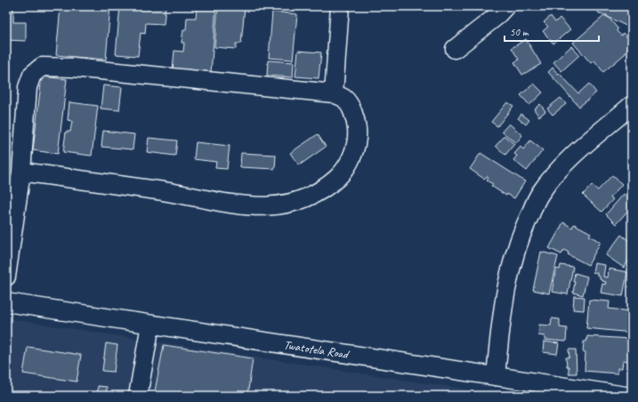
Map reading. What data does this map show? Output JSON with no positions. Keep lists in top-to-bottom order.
{
  "streets": {
    "street": ["Twatotela Road"]
  },
  "scale_bar": "50 m"
}
